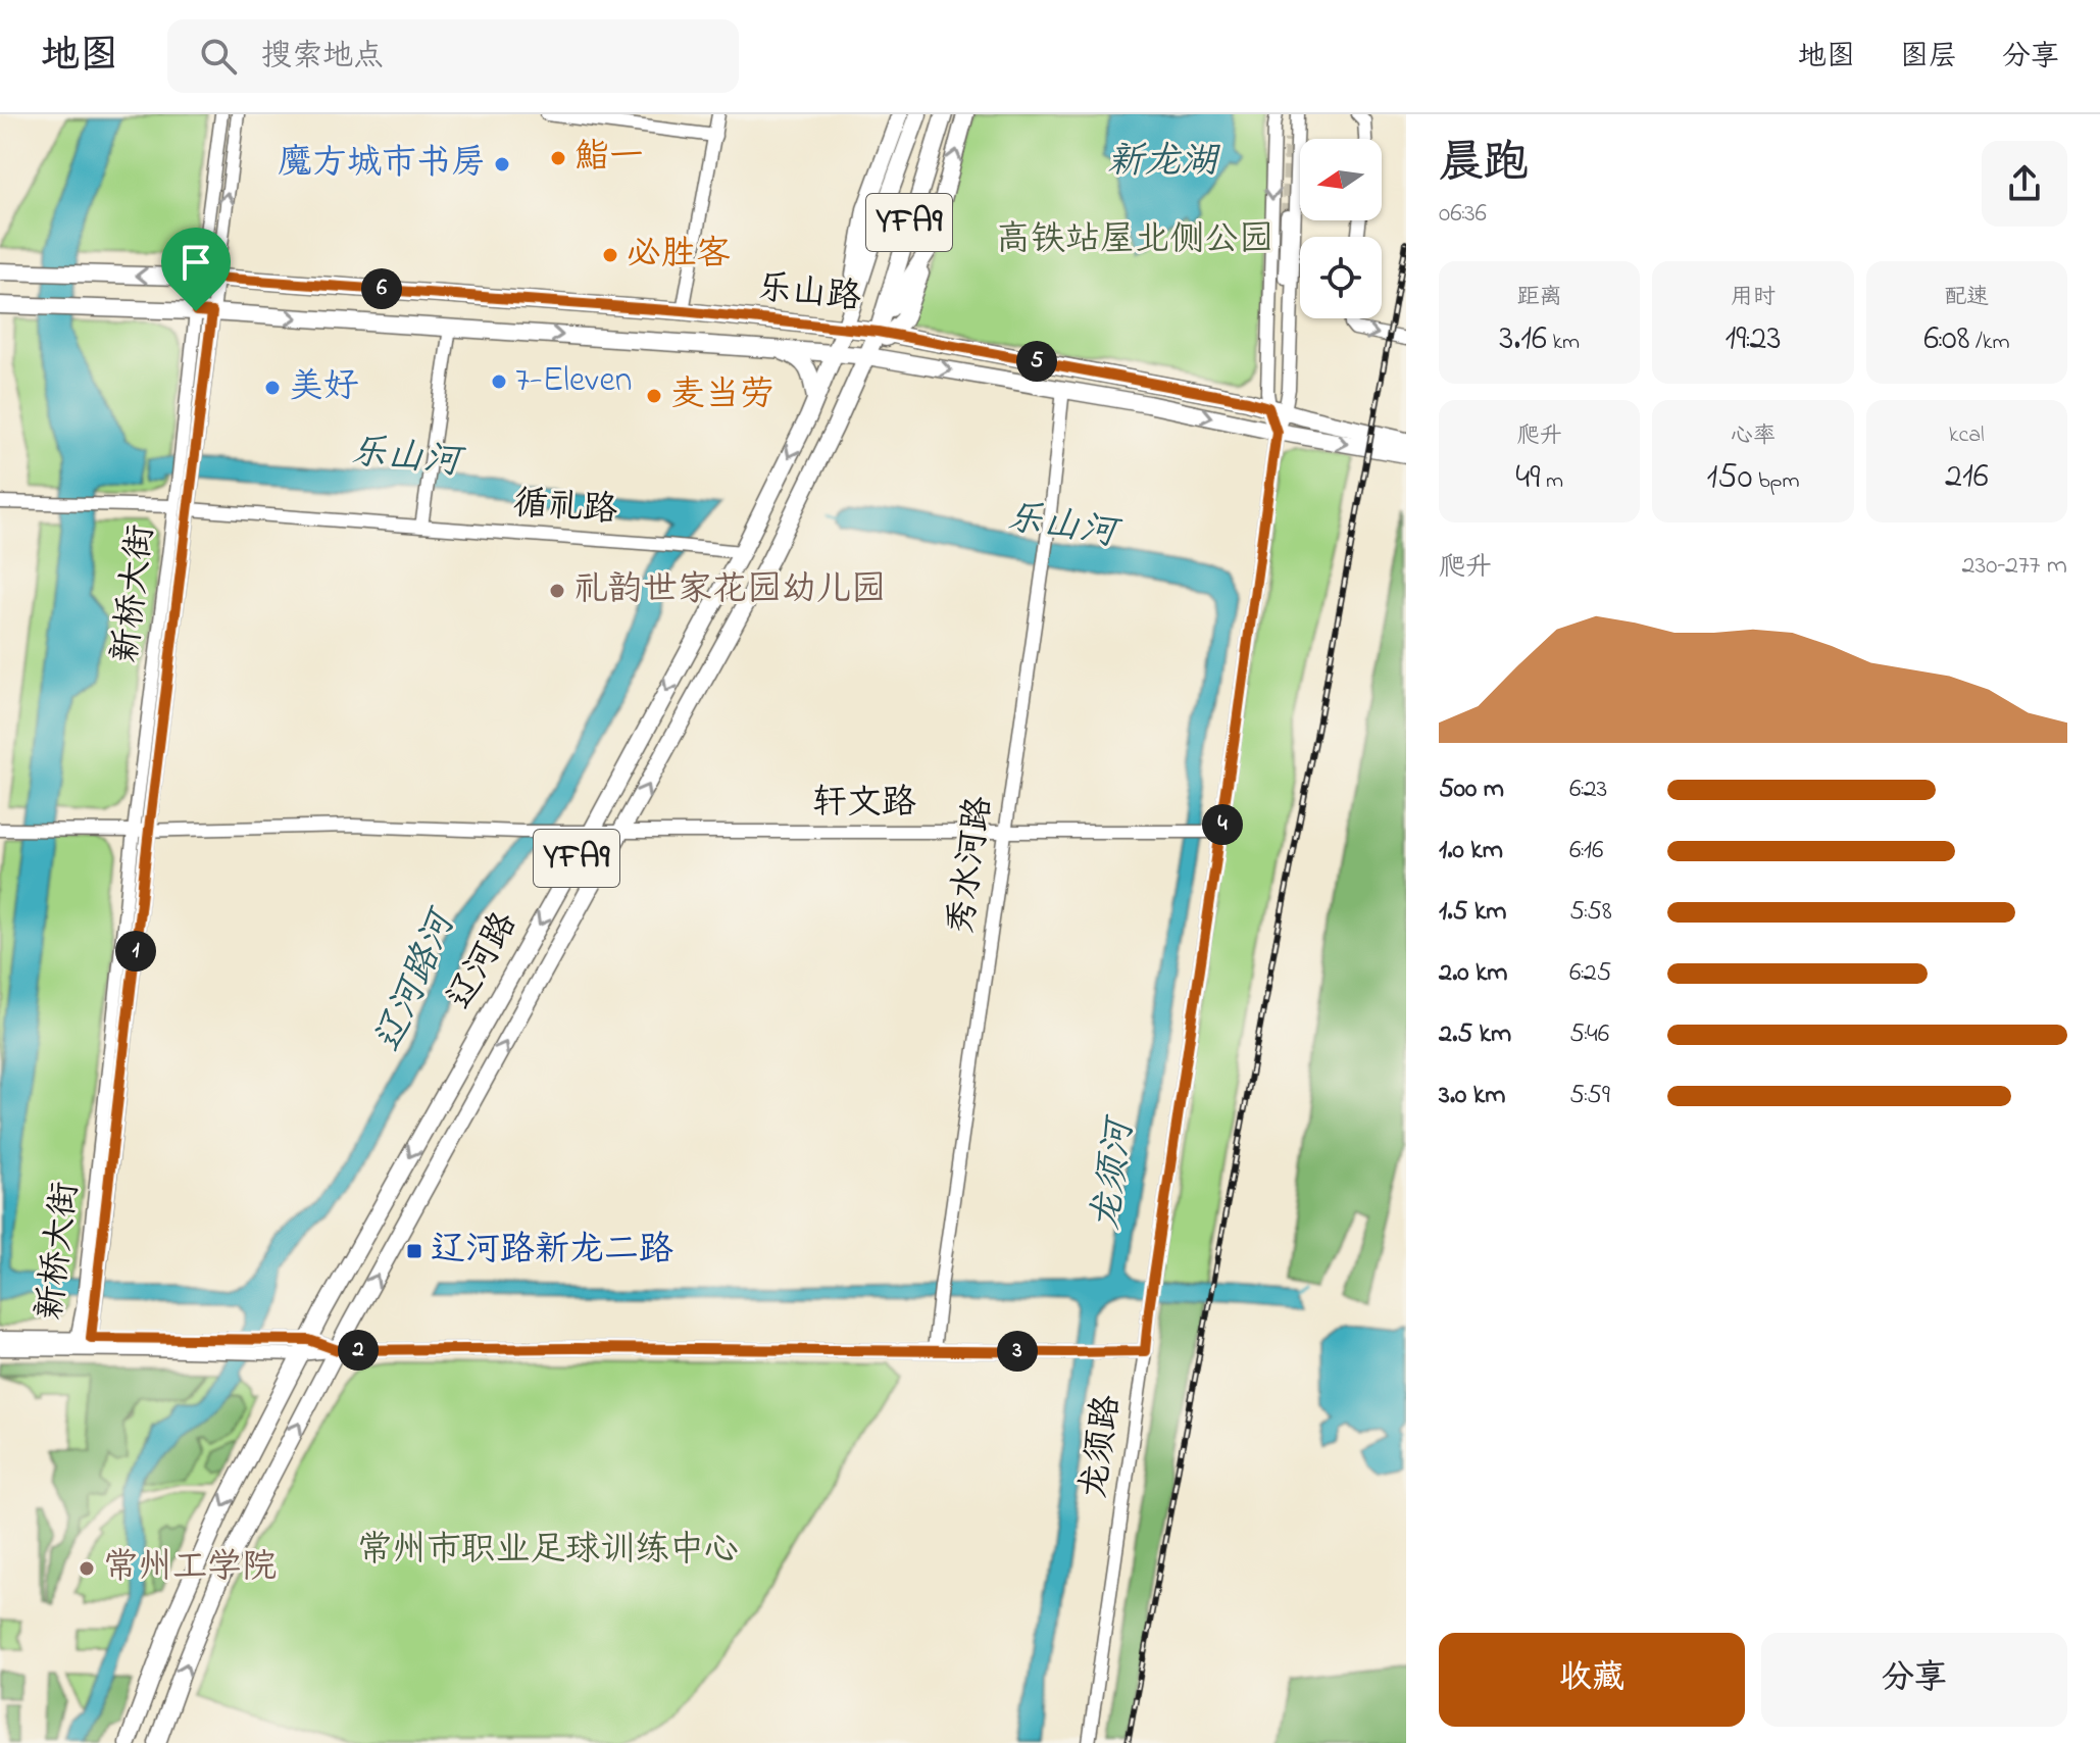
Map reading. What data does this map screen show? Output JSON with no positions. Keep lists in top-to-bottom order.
{
  "streets": {
    "main road": ["YFA9", "乐山路", "辽河路"],
    "street": [
      "循礼路",
      "新桥大街",
      "轩文路",
      "秀水河路",
      "龙须路"
    ]
  },
  "crossings": [
    ["乐山路", "新桥大街"],
    ["乐山路", "秀水河路"],
    ["乐山路", "辽河路"],
    ["乐山路", "龙须路"],
    ["循礼路", "新桥大街"],
    ["循礼路", "辽河路"],
    ["新桥大街", "轩文路"],
    ["轩文路", "秀水河路"],
    ["轩文路", "辽河路"],
    ["轩文路", "龙须路"]
  ],
  "water": [
    "新龙湖",
    "乐山河",
    "辽河路河",
    "龙须河"
  ],
  "parks": ["高铁站屋北侧公园", "常州市职业足球训练中心"],
  "places": {
    "other": [
      "鮨一",
      "魔方城市书房",
      "必胜客",
      "7-Eleven",
      "美好",
      "麦当劳",
      "礼韵世家花园幼儿园",
      "常州工学院"
    ],
    "transit": ["辽河路新龙二路"]
  },
  "north": "left",
  "page": {
    "header": "地图",
    "search": "搜索地点",
    "nav": ["地图", "图层", "分享"],
    "heading": ["晨跑", "06:36"],
    "stats": [
      ["距离", "3.16 km"],
      ["用时", "19:23"],
      ["配速", "6:08 /km"],
      ["爬升", "49 m"],
      ["心率", "150 bpm"],
      ["kcal", "216"]
    ],
    "pins": [
      "6",
      "5",
      "4",
      "1",
      "2",
      "3"
    ],
    "chart": ["爬升", "230–277 m"],
    "list": [
      {
        "name": "500 m",
        "note": "6:23"
      },
      {
        "name": "1.0 km",
        "note": "6:16"
      },
      {
        "name": "1.5 km",
        "note": "5:58"
      },
      {
        "name": "2.0 km",
        "note": "6:25"
      },
      {
        "name": "2.5 km",
        "note": "5:46"
      },
      {
        "name": "3.0 km",
        "note": "5:59"
      }
    ],
    "buttons": ["收藏", "分享"]
  }
}
